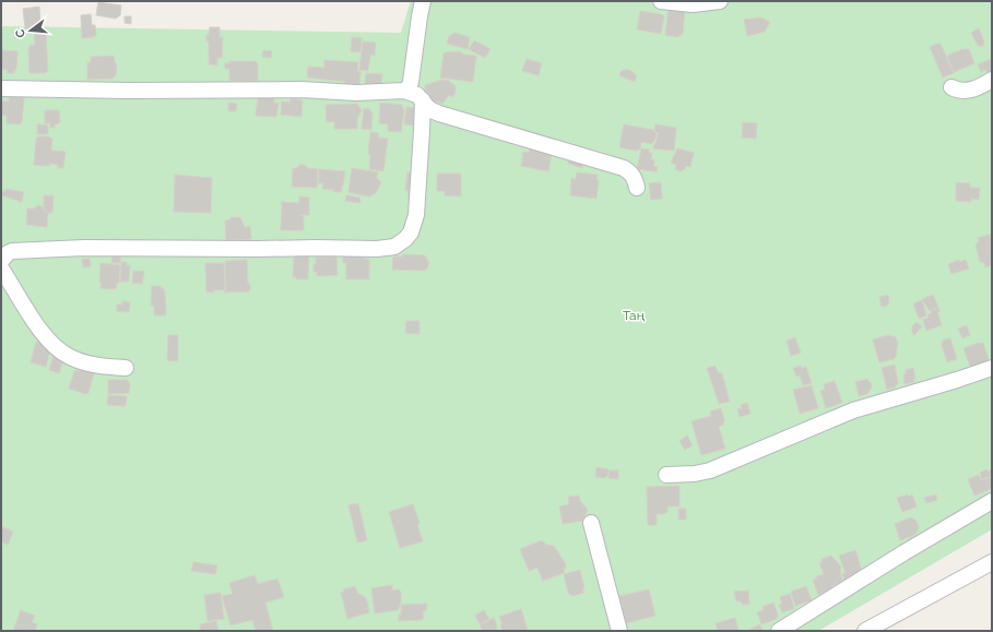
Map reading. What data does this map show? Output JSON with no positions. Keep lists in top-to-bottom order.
{
  "parks": ["Таң"],
  "north": "left"
}
